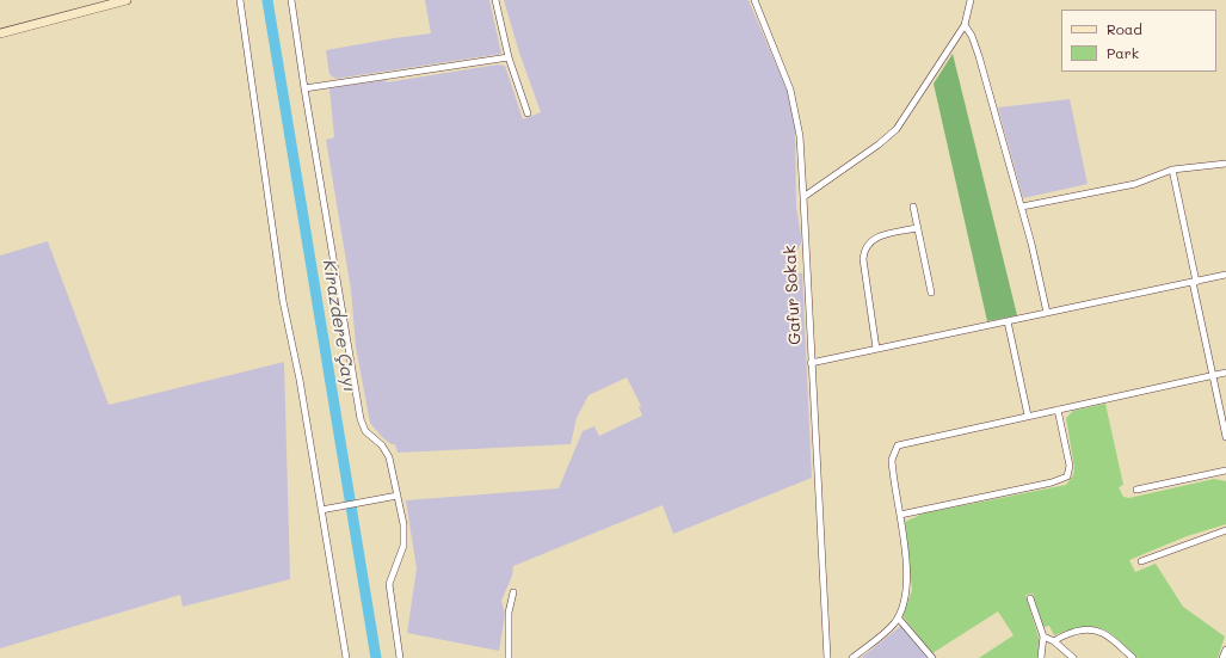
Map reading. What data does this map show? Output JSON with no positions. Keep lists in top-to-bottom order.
{
  "streets": {
    "street": ["Gafur Sokak"]
  },
  "water": ["Kirazdere Çayı"],
  "legend": ["Road", "Park"]
}
